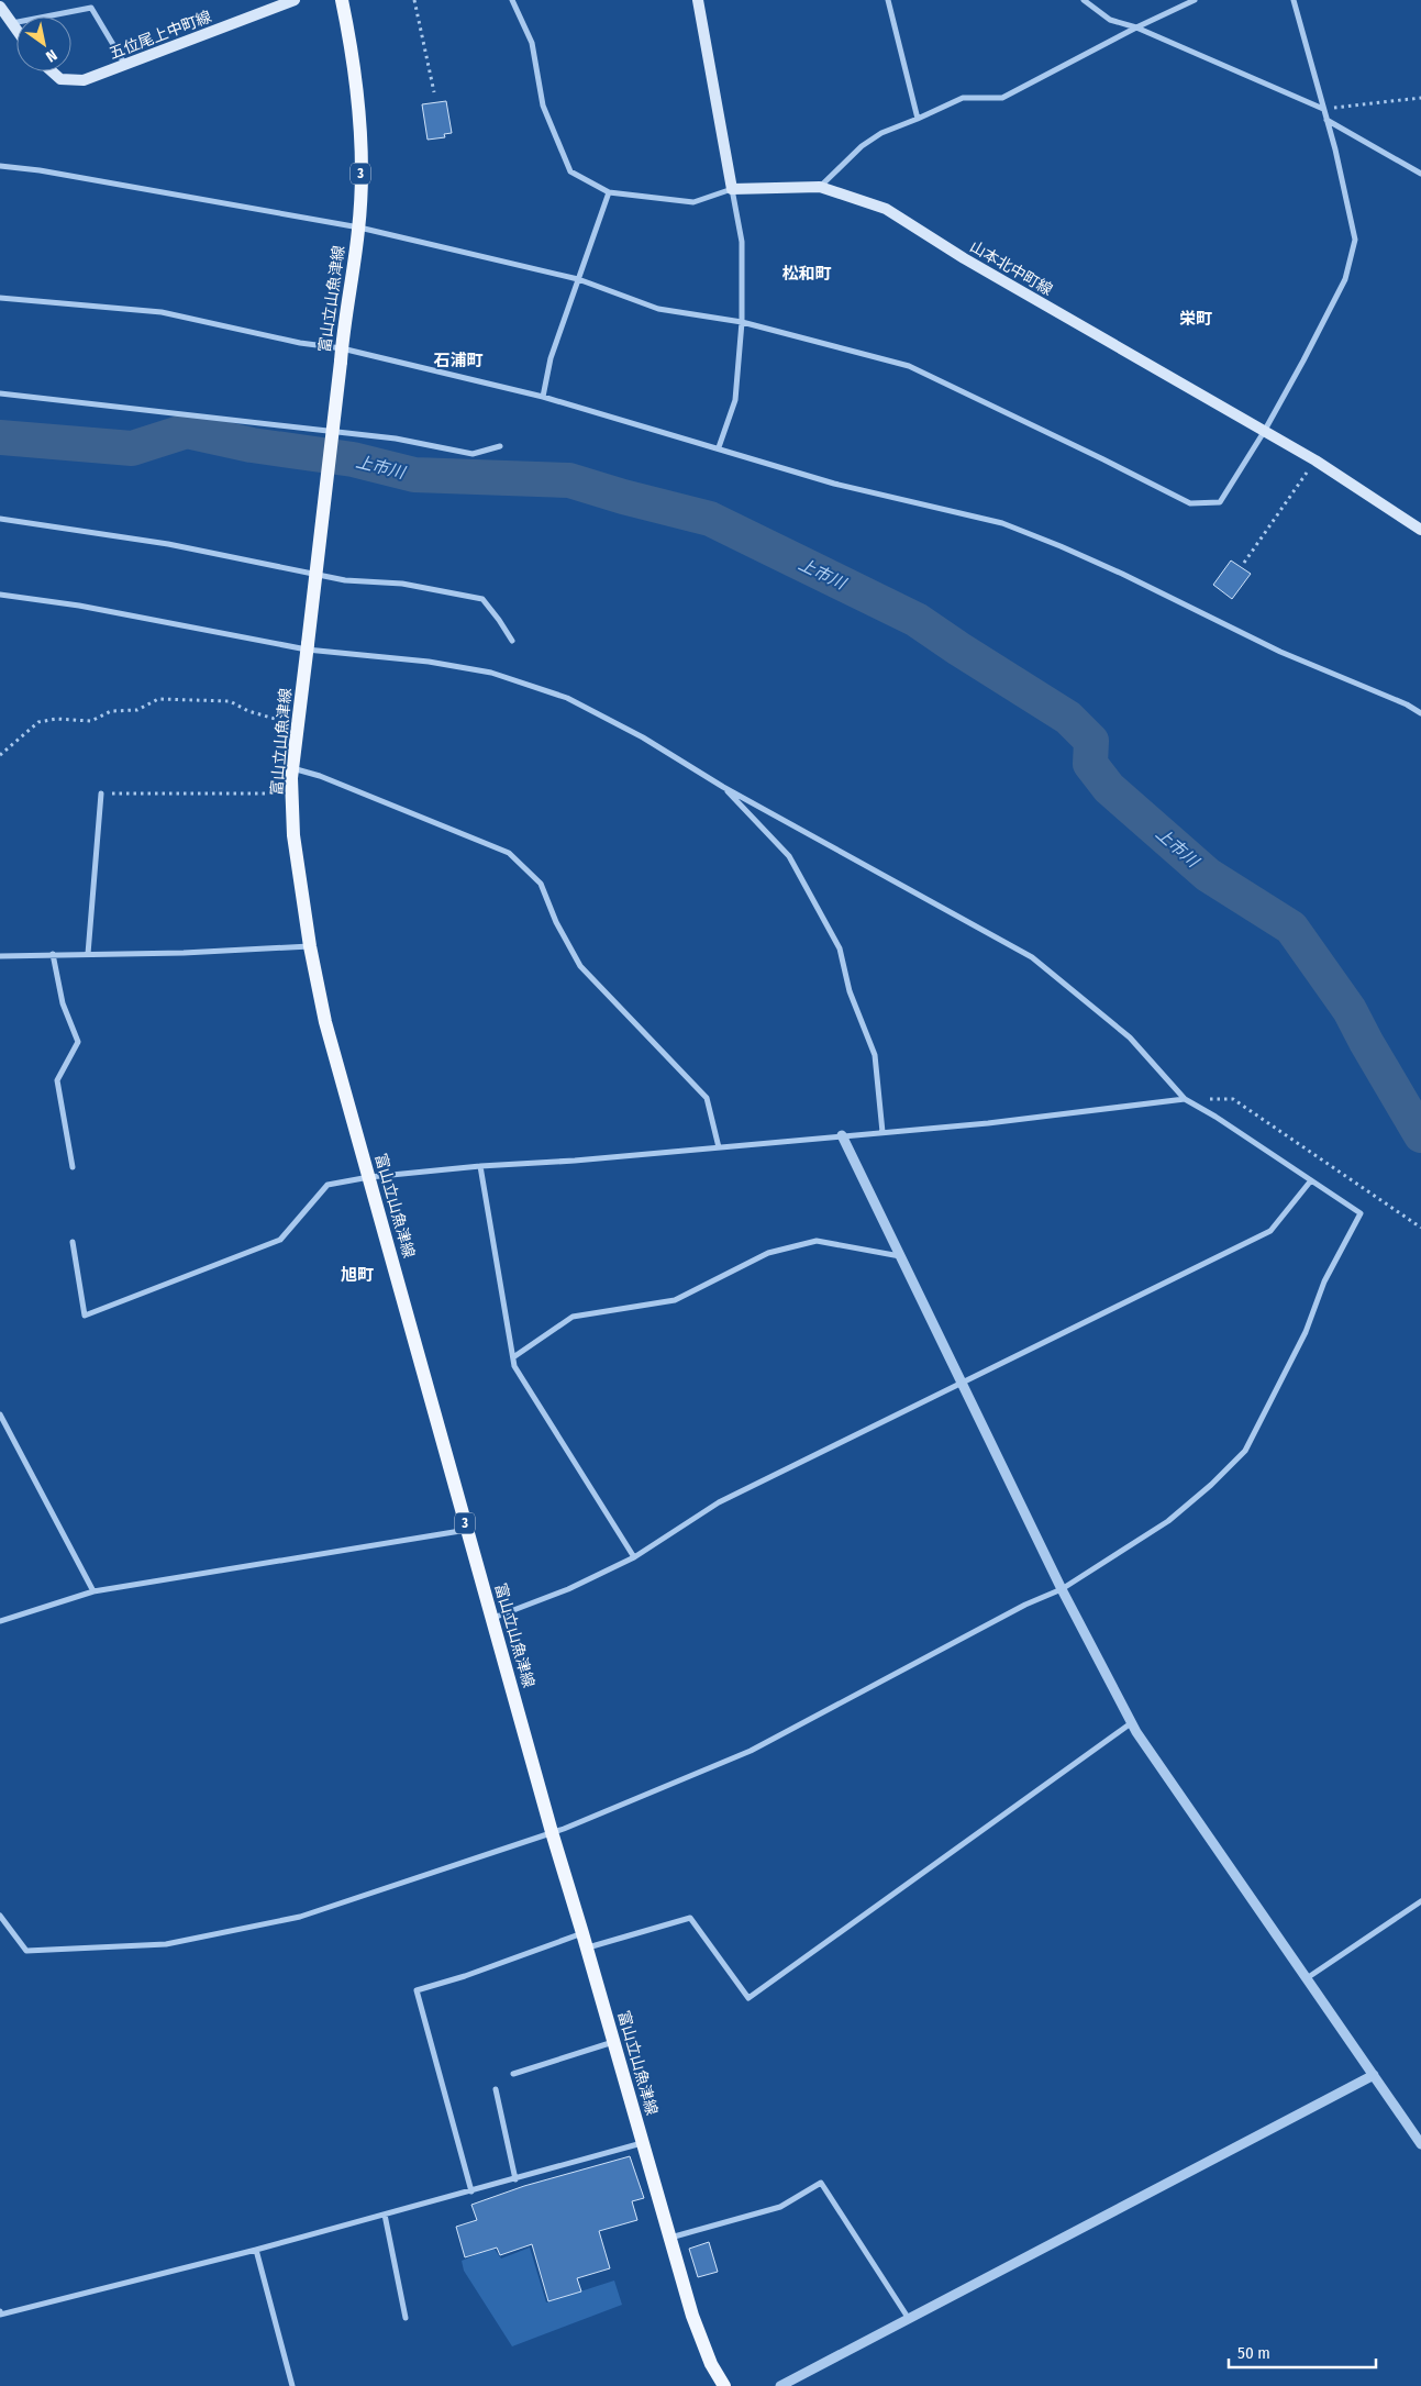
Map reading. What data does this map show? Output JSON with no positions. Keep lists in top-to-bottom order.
{
  "streets": {
    "main road": [
      "五位尾上中町線",
      "3",
      "山本北中町線",
      "富山立山魚津線"
    ]
  },
  "districts": [
    "松和町",
    "栄町",
    "石浦町",
    "旭町"
  ],
  "water": ["上市川"],
  "scale_bar": "50 m",
  "north": "bottom right"
}
